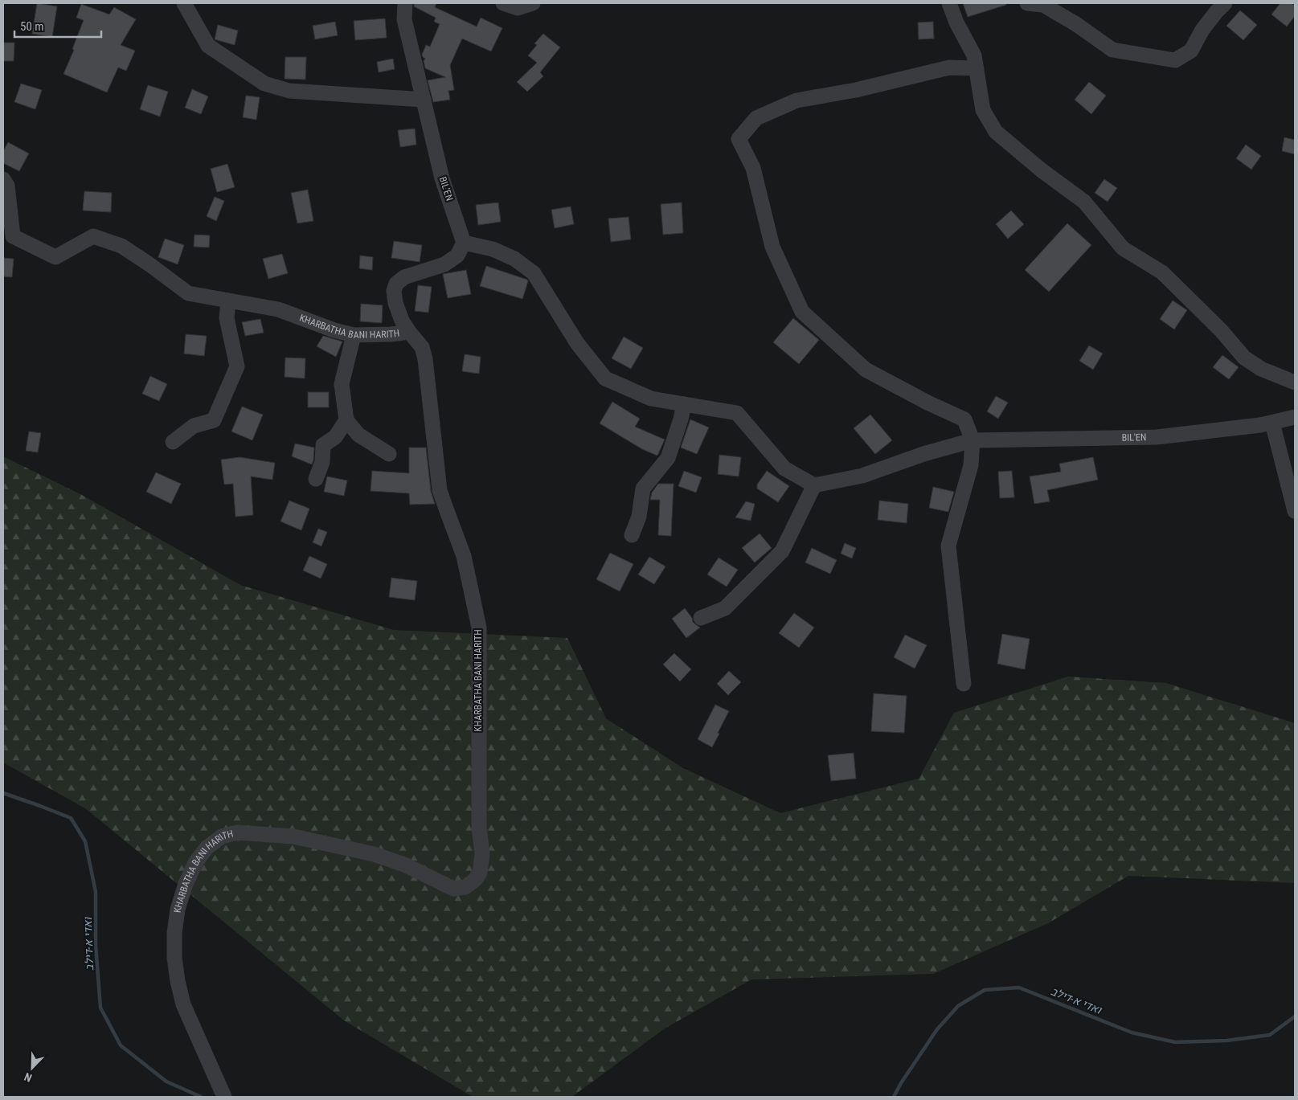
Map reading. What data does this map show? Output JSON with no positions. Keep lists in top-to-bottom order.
{
  "streets": {
    "street": ["BIL'EN", "KHARBATHA BANI HARITH"]
  },
  "water": ["ואדי א-דילב"],
  "scale_bar": "50 m",
  "north": "bottom left"
}
